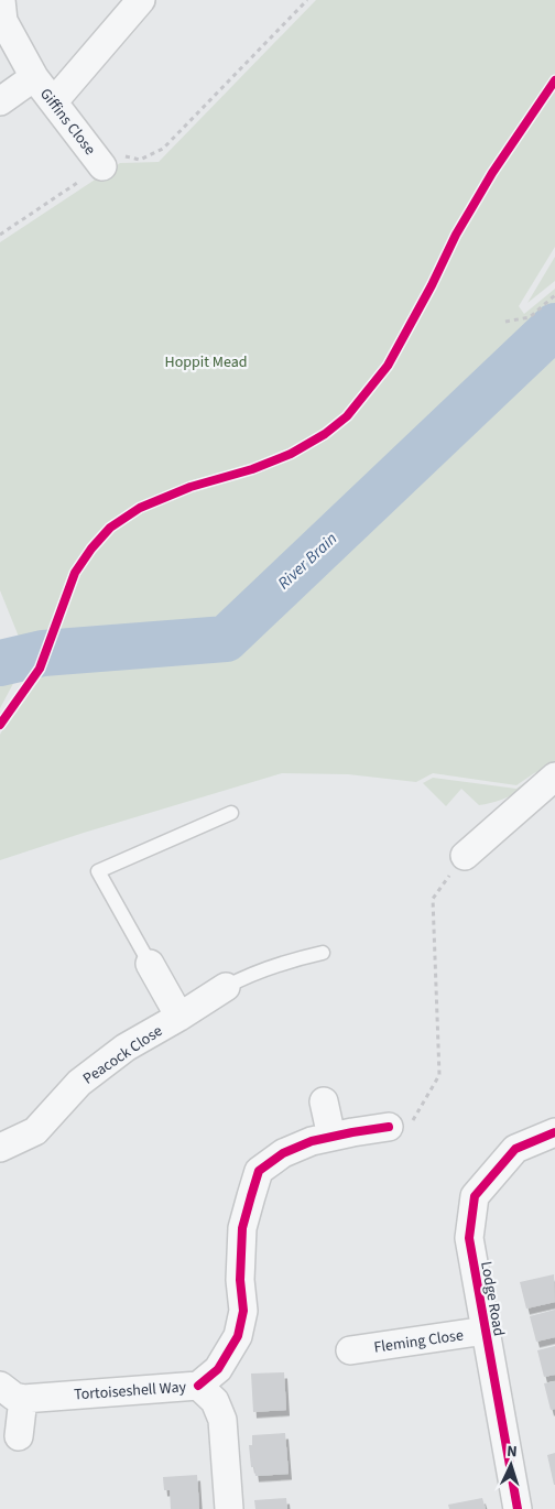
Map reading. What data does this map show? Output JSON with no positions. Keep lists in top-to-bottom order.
{
  "streets": {
    "street": [
      "Giffins Close",
      "Peacock Close",
      "Lodge Road",
      "Fleming Close",
      "Tortoiseshell Way"
    ]
  },
  "crossings": [
    ["Lodge Road", "Fleming Close"]
  ],
  "water": ["River Brain"],
  "parks": ["Hoppit Mead"],
  "north": "top"
}
